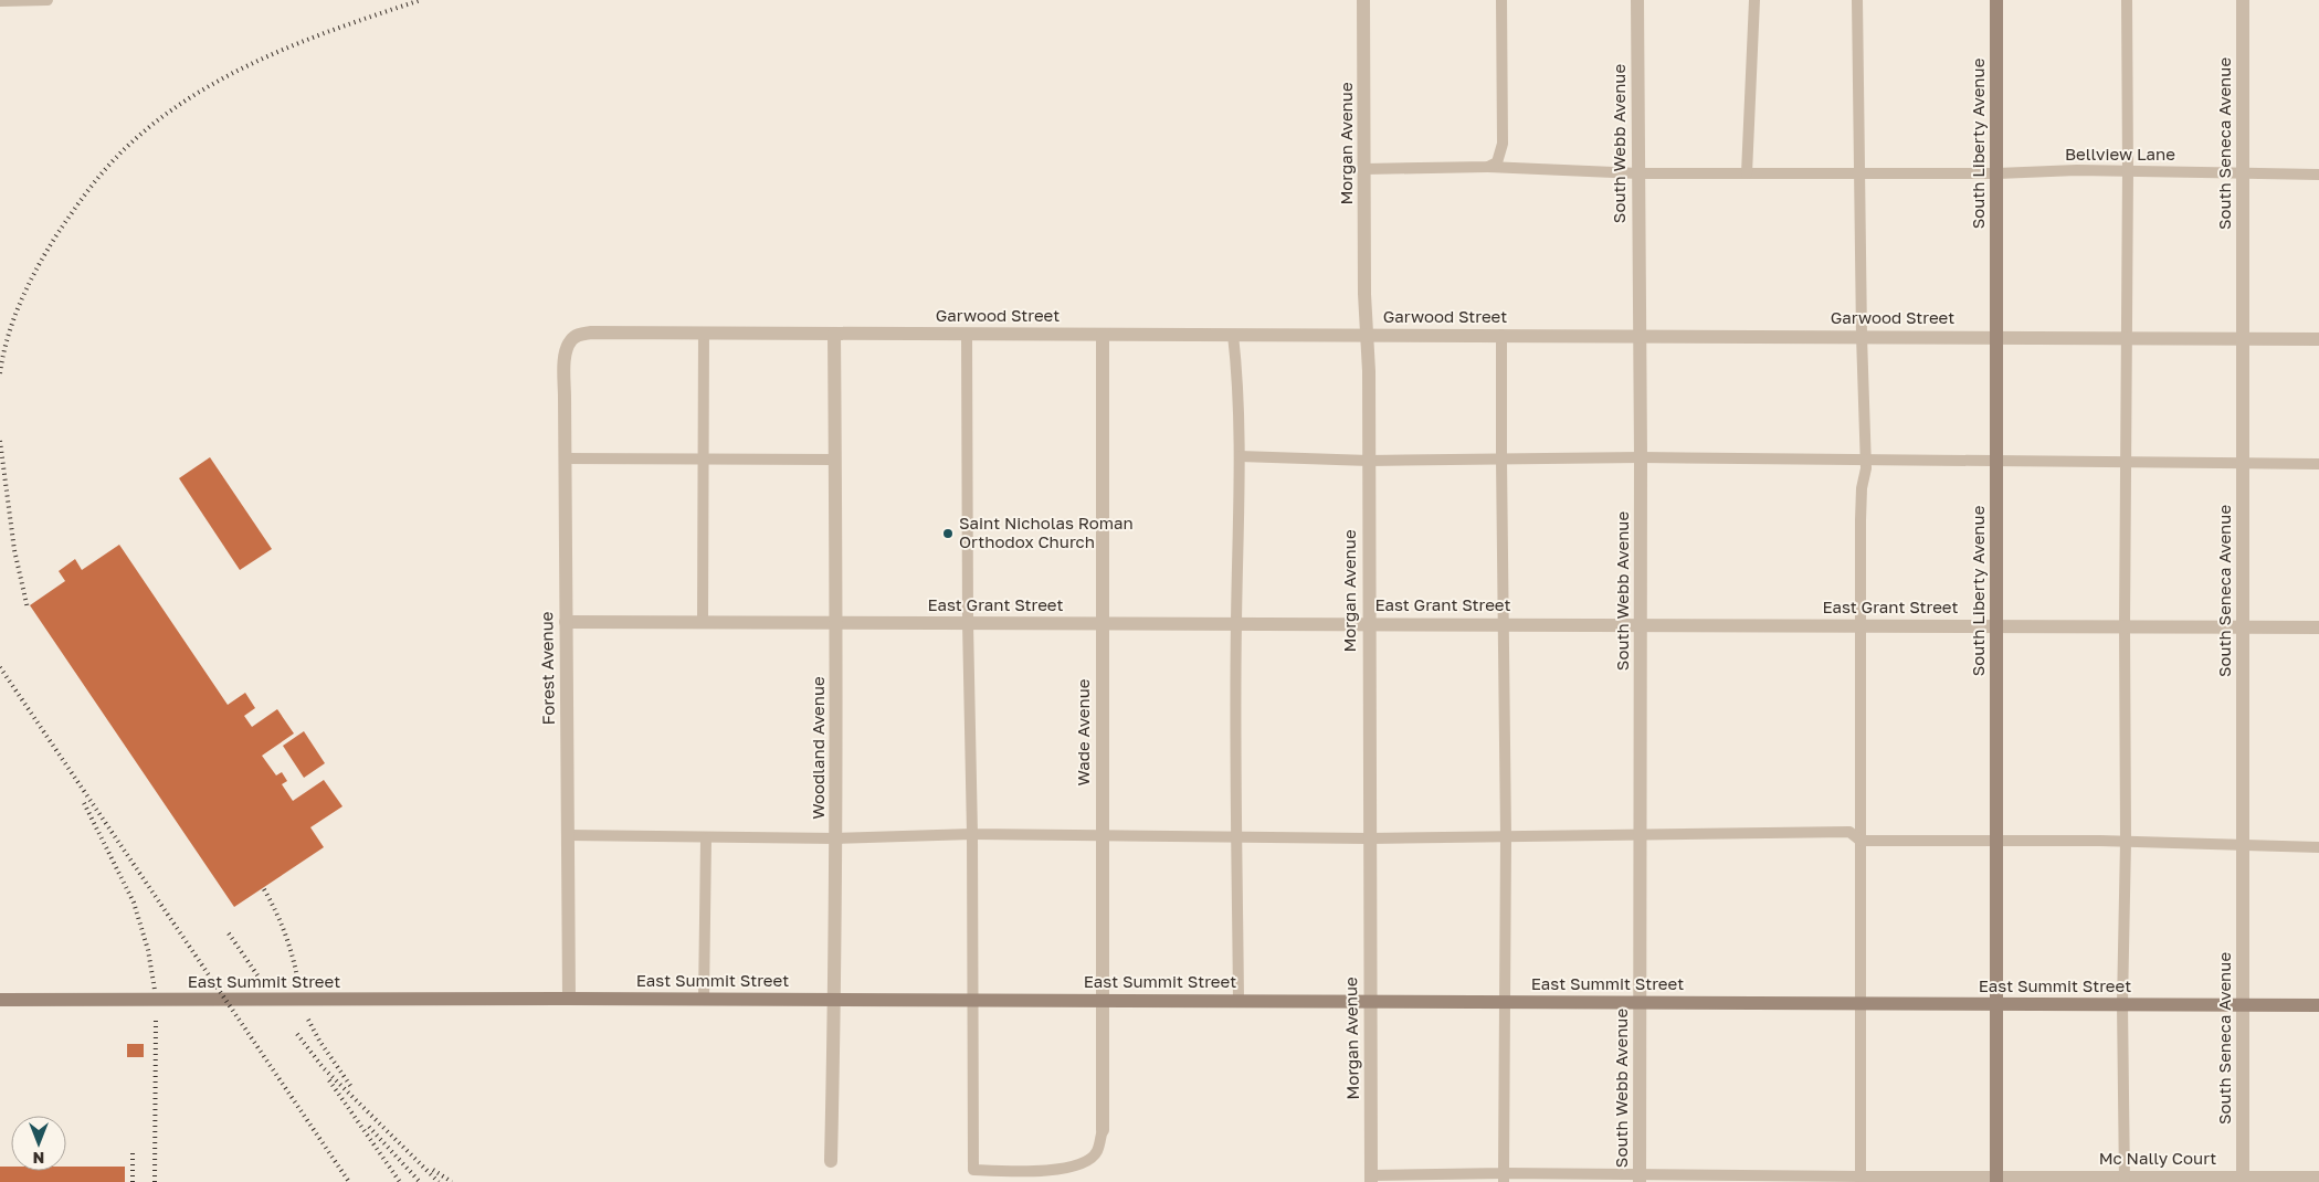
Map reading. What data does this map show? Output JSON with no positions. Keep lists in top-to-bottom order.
{
  "streets": {
    "street": [
      "Morgan Avenue",
      "South Webb Avenue",
      "South Liberty Avenue",
      "South Seneca Avenue",
      "Garwood Street",
      "East Grant Street",
      "Forest Avenue",
      "Wade Avenue",
      "Woodland Avenue",
      "East Summit Street"
    ],
    "lane": ["Bellview Lane", "Mc Nally Court"]
  },
  "crossings": [
    ["Morgan Avenue", "Bellview Lane"],
    ["Morgan Avenue", "Garwood Street"],
    ["Morgan Avenue", "East Grant Street"],
    ["Morgan Avenue", "East Summit Street"],
    ["Morgan Avenue", "Mc Nally Court"],
    ["South Webb Avenue", "Bellview Lane"],
    ["South Webb Avenue", "Garwood Street"],
    ["South Webb Avenue", "East Grant Street"],
    ["South Webb Avenue", "East Summit Street"],
    ["South Webb Avenue", "Mc Nally Court"],
    ["South Liberty Avenue", "Bellview Lane"],
    ["South Liberty Avenue", "Garwood Street"],
    ["South Liberty Avenue", "East Grant Street"],
    ["South Liberty Avenue", "East Summit Street"],
    ["South Liberty Avenue", "Mc Nally Court"],
    ["South Seneca Avenue", "Bellview Lane"],
    ["South Seneca Avenue", "Garwood Street"],
    ["South Seneca Avenue", "East Grant Street"],
    ["South Seneca Avenue", "East Summit Street"],
    ["South Seneca Avenue", "Mc Nally Court"],
    ["Garwood Street", "Forest Avenue"],
    ["Garwood Street", "Wade Avenue"],
    ["Garwood Street", "Woodland Avenue"],
    ["East Grant Street", "Forest Avenue"],
    ["East Grant Street", "Wade Avenue"],
    ["East Grant Street", "Woodland Avenue"],
    ["Forest Avenue", "East Summit Street"],
    ["Wade Avenue", "East Summit Street"],
    ["Woodland Avenue", "East Summit Street"]
  ],
  "places": ["Saint Nicholas Roman Orthodox Church"],
  "north": "bottom"
}
